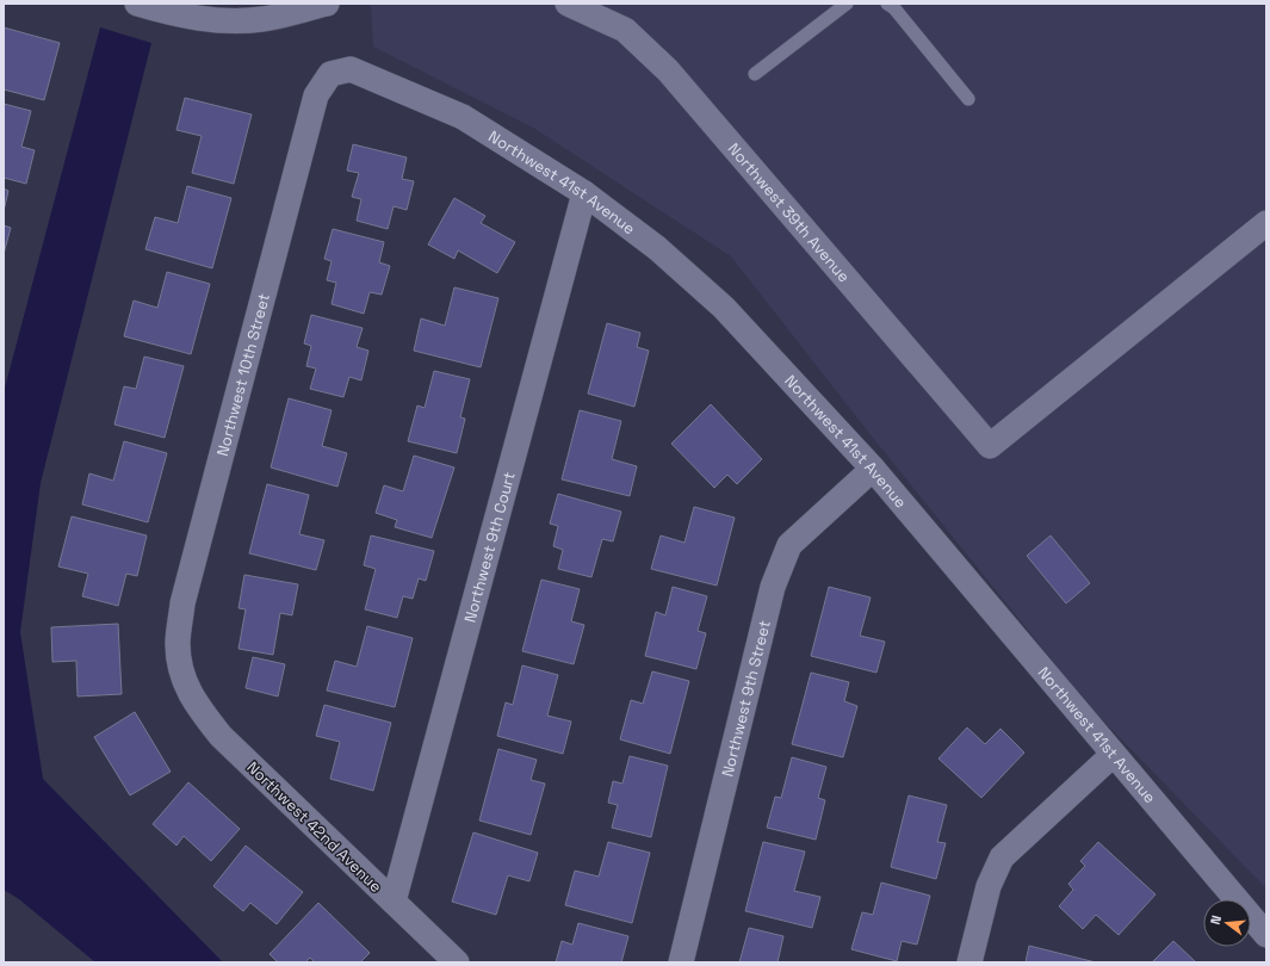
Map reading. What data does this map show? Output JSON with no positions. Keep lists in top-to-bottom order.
{
  "streets": {
    "street": [
      "Northwest 41st Avenue",
      "Northwest 39th Avenue",
      "Northwest 10th Street",
      "Northwest 9th Court",
      "Northwest 9th Street",
      "Northwest 42nd Avenue"
    ]
  },
  "crossings": [
    ["Northwest 41st Avenue", "Northwest 10th Street"],
    ["Northwest 41st Avenue", "Northwest 9th Court"],
    ["Northwest 41st Avenue", "Northwest 9th Street"],
    ["Northwest 10th Street", "Northwest 42nd Avenue"],
    ["Northwest 9th Court", "Northwest 42nd Avenue"]
  ],
  "north": "left"
}
